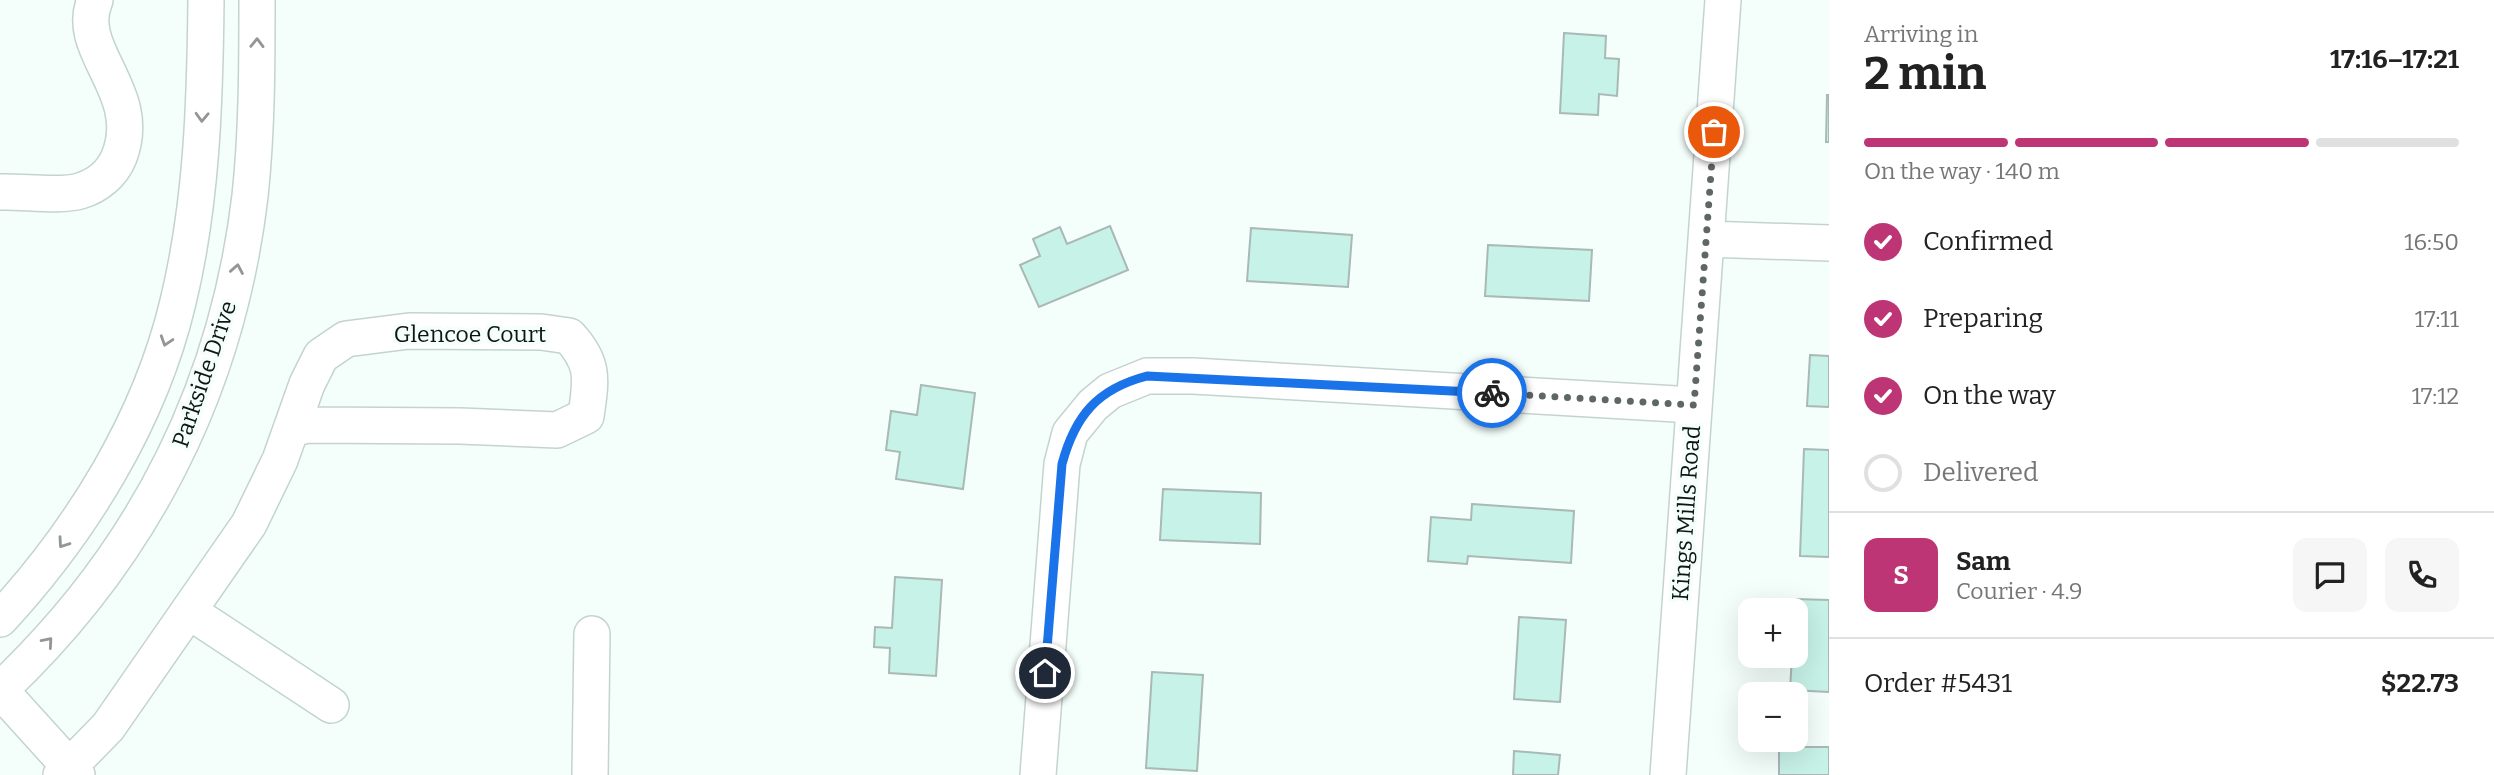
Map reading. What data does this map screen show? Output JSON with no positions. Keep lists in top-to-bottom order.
{
  "streets": {
    "street": ["Glencoe Court", "Parkside Drive", "Kings Mills Road"]
  },
  "page": {
    "heading": ["2 min", "Arriving in", "17:16–17:21"],
    "panel": [
      "Sam",
      "Courier · 4.9",
      "Order #5431",
      "$22.73"
    ],
    "bar": "On the way · 140 m",
    "list": [
      ["Confirmed", "16:50"],
      ["Preparing", "17:11"],
      ["On the way", "17:12"],
      "Delivered"
    ],
    "round": "S",
    "map_buttons": ["+", "−"]
  }
}
